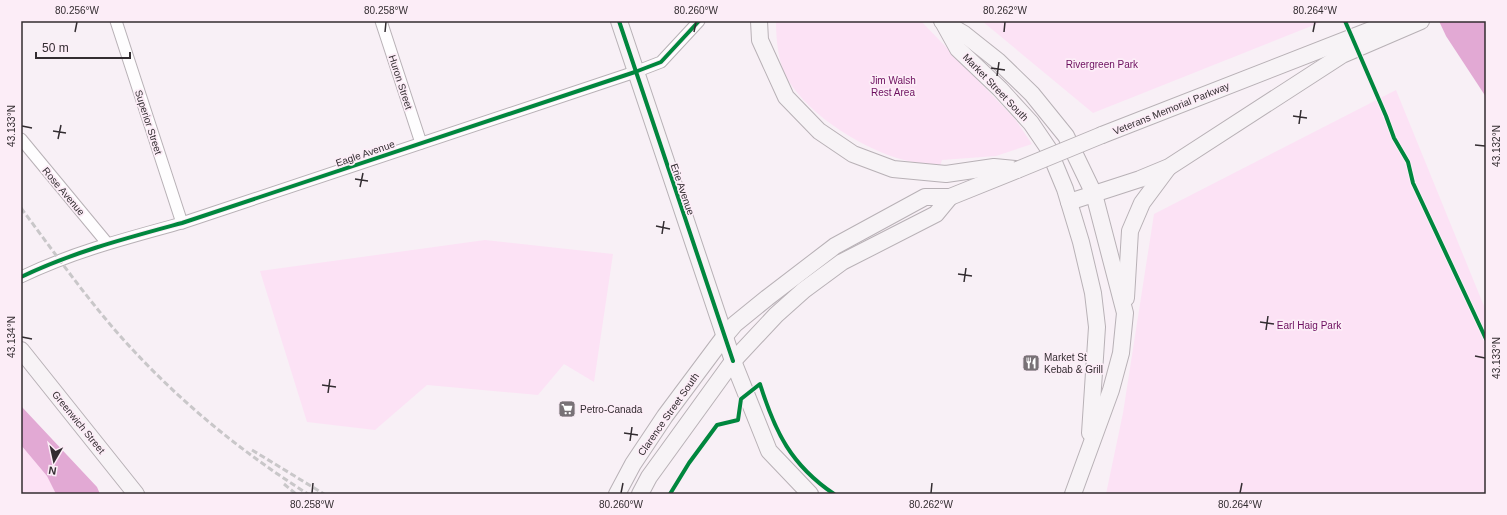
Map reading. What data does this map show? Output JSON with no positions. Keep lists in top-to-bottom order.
{
  "streets": {
    "main road": [
      "Market Street South",
      "Veterans Memorial Parkway",
      "Erie Avenue",
      "Clarence Street South",
      "Greenwich Street"
    ],
    "street": [
      "Huron Street",
      "Superior Street",
      "Eagle Avenue",
      "Rose Avenue"
    ]
  },
  "crossings": [
    ["Huron Street", "Eagle Avenue"],
    ["Veterans Memorial Parkway", "Erie Avenue"],
    ["Veterans Memorial Parkway", "Clarence Street South"],
    ["Superior Street", "Eagle Avenue"],
    ["Eagle Avenue", "Erie Avenue"],
    ["Eagle Avenue", "Rose Avenue"],
    ["Erie Avenue", "Clarence Street South"]
  ],
  "parks": ["Rivergreen Park", "Jim Walsh Rest Area", "Earl Haig Park"],
  "places": {
    "restaurant": ["Market St Kebab & Grill"],
    "supermarket": ["Petro-Canada"]
  },
  "scale_bar": "50 m",
  "north": "bottom",
  "coordinates": [
    "80.256°W",
    "80.258°W",
    "80.260°W",
    "80.262°W",
    "80.264°W",
    "43.133°N",
    "43.132°N",
    "43.134°N"
  ]
}
